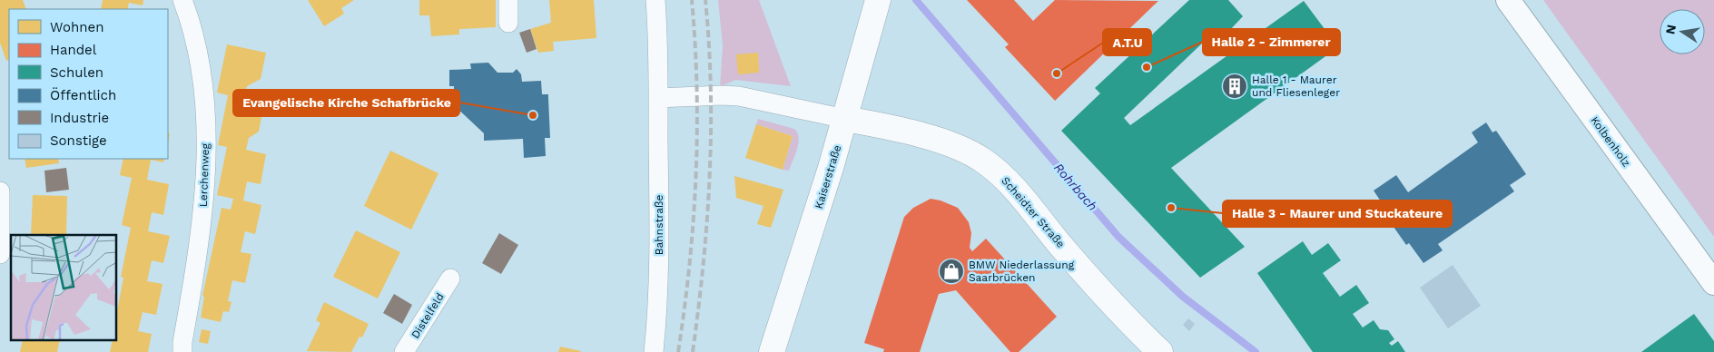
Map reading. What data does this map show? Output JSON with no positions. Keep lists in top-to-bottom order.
{
  "streets": {
    "main road": ["Kaiserstraße", "Scheidter Straße"],
    "street": [
      "Kolbenholz",
      "Lerchenweg",
      "Bahnstraße",
      "Distelfeld"
    ]
  },
  "crossings": [
    ["Kaiserstraße", "Scheidter Straße"]
  ],
  "water": ["Rohrbach"],
  "places": {
    "other": [
      "Halle 2 - Zimmerer",
      "A.T.U",
      "Evangelische Kirche Schafbrücke",
      "Halle 3 - Maurer und Stuckateure"
    ],
    "building": ["Halle 1 - Maurer und Fliesenleger"],
    "shop": ["BMW Niederlassung Saarbrücken"]
  },
  "legend": [
    "Wohnen",
    "Handel",
    "Schulen",
    "Öffentlich",
    "Industrie",
    "Sonstige"
  ],
  "north": "left"
}
